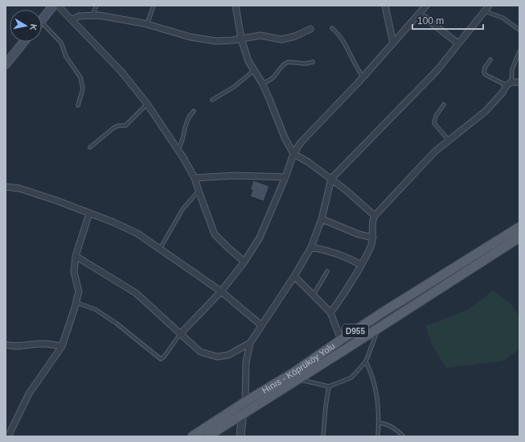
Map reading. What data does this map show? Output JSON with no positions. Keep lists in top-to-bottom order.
{
  "streets": {
    "main road": ["D955", "Hınıs - Köprüköy Yolu"]
  },
  "scale_bar": "100 m",
  "north": "right"
}
